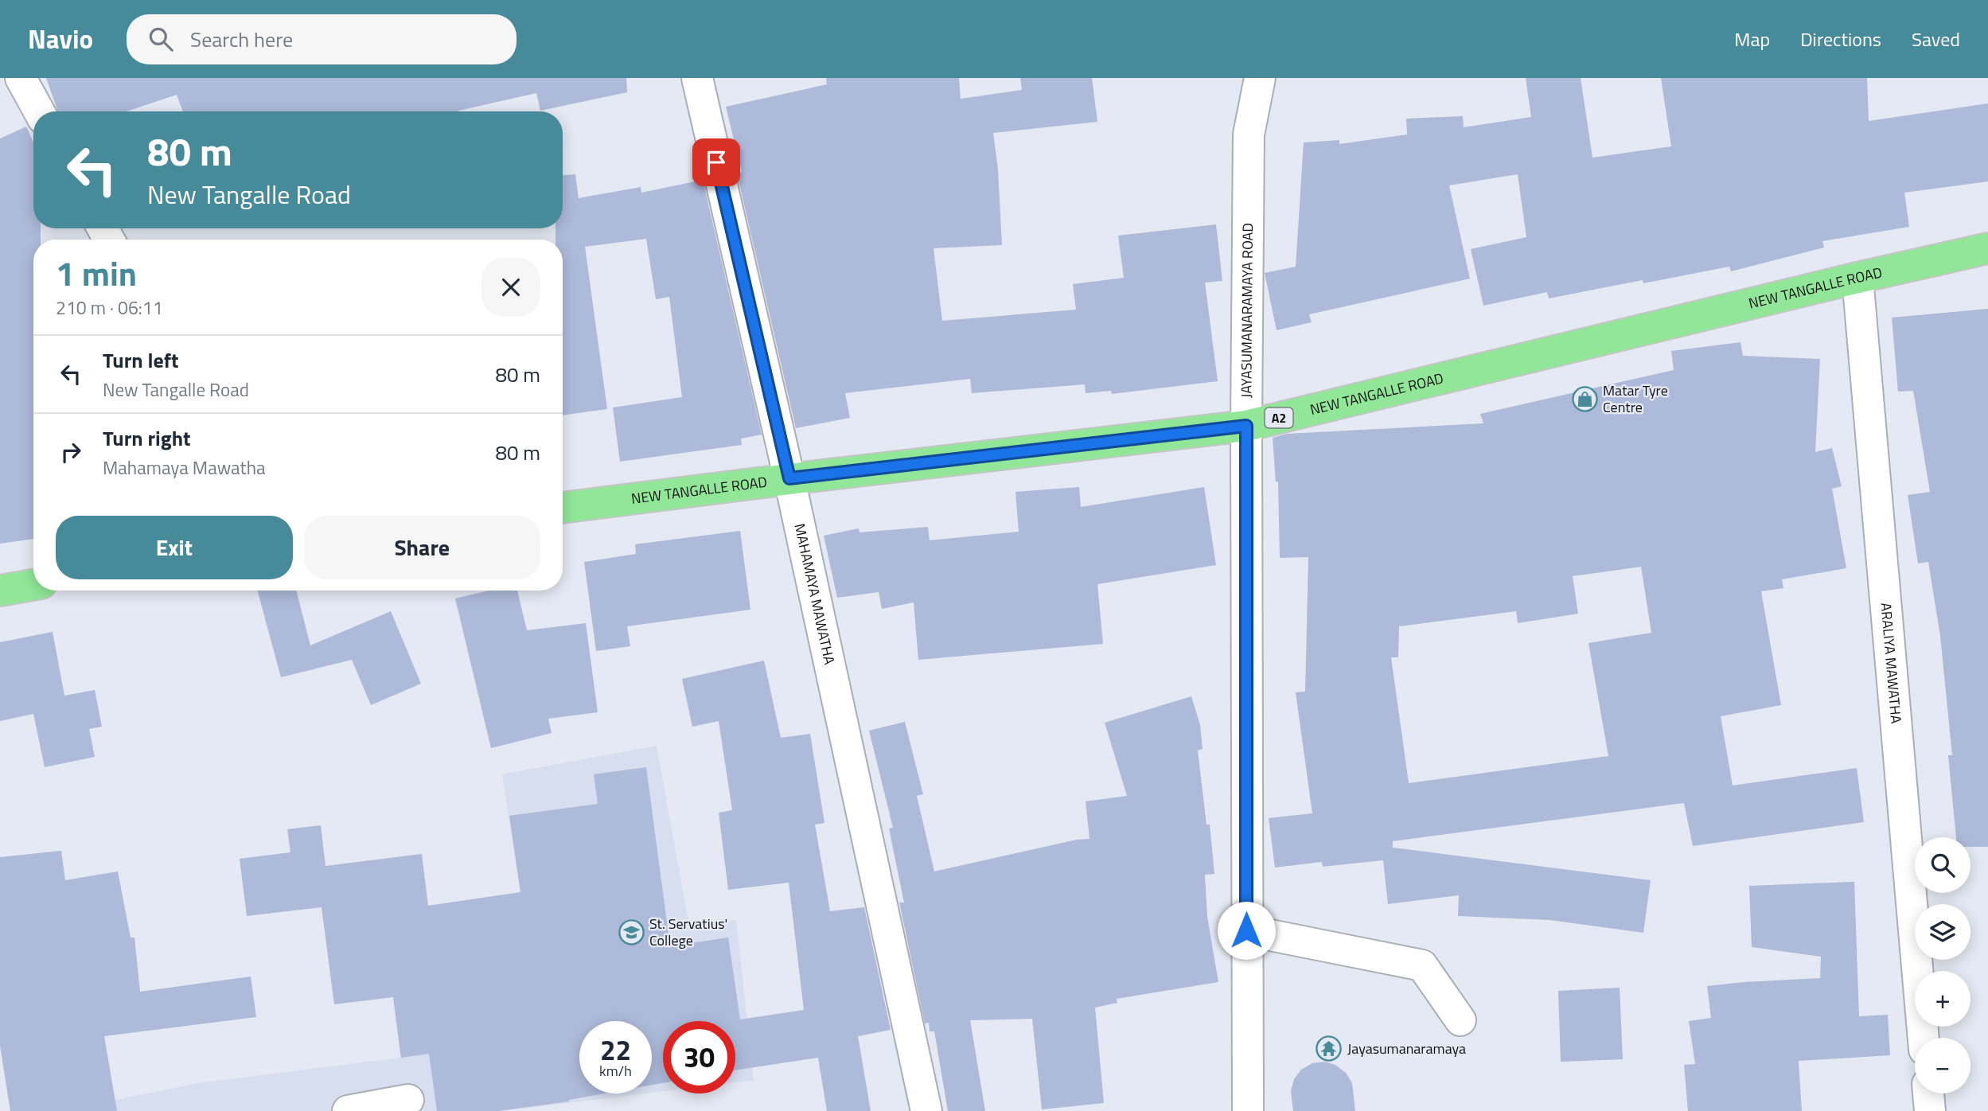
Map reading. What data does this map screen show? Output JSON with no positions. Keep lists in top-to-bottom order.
{
  "streets": {
    "highway": ["NEW TANGALLE ROAD", "A2"],
    "street": ["JAYASUMANARAMAYA ROAD", "MAHAMAYA MAWATHA", "ARALIYA MAWATHA"]
  },
  "crossings": [
    ["NEW TANGALLE ROAD", "JAYASUMANARAMAYA ROAD"],
    ["NEW TANGALLE ROAD", "MAHAMAYA MAWATHA"],
    ["NEW TANGALLE ROAD", "ARALIYA MAWATHA"]
  ],
  "places": {
    "shop": ["Matar Tyre Centre"],
    "school or university": ["St. Servatius' College"],
    "temple": ["Jayasumanaramaya"]
  },
  "page": {
    "header": "Navio",
    "search": "Search here",
    "nav": ["Map", "Directions", "Saved"],
    "turn": ["80 m", "New Tangalle Road"],
    "heading": ["1 min", "210 m · 06:11"],
    "list": [
      {
        "name": "Turn left",
        "note": "New Tangalle Road",
        "value": "80 m"
      },
      {
        "name": "Turn right",
        "note": "Mahamaya Mawatha",
        "value": "80 m"
      }
    ],
    "buttons": ["Exit", "Share"],
    "map_buttons": ["+", "−"],
    "speed": "22 km/h",
    "limit": "30"
  }
}
